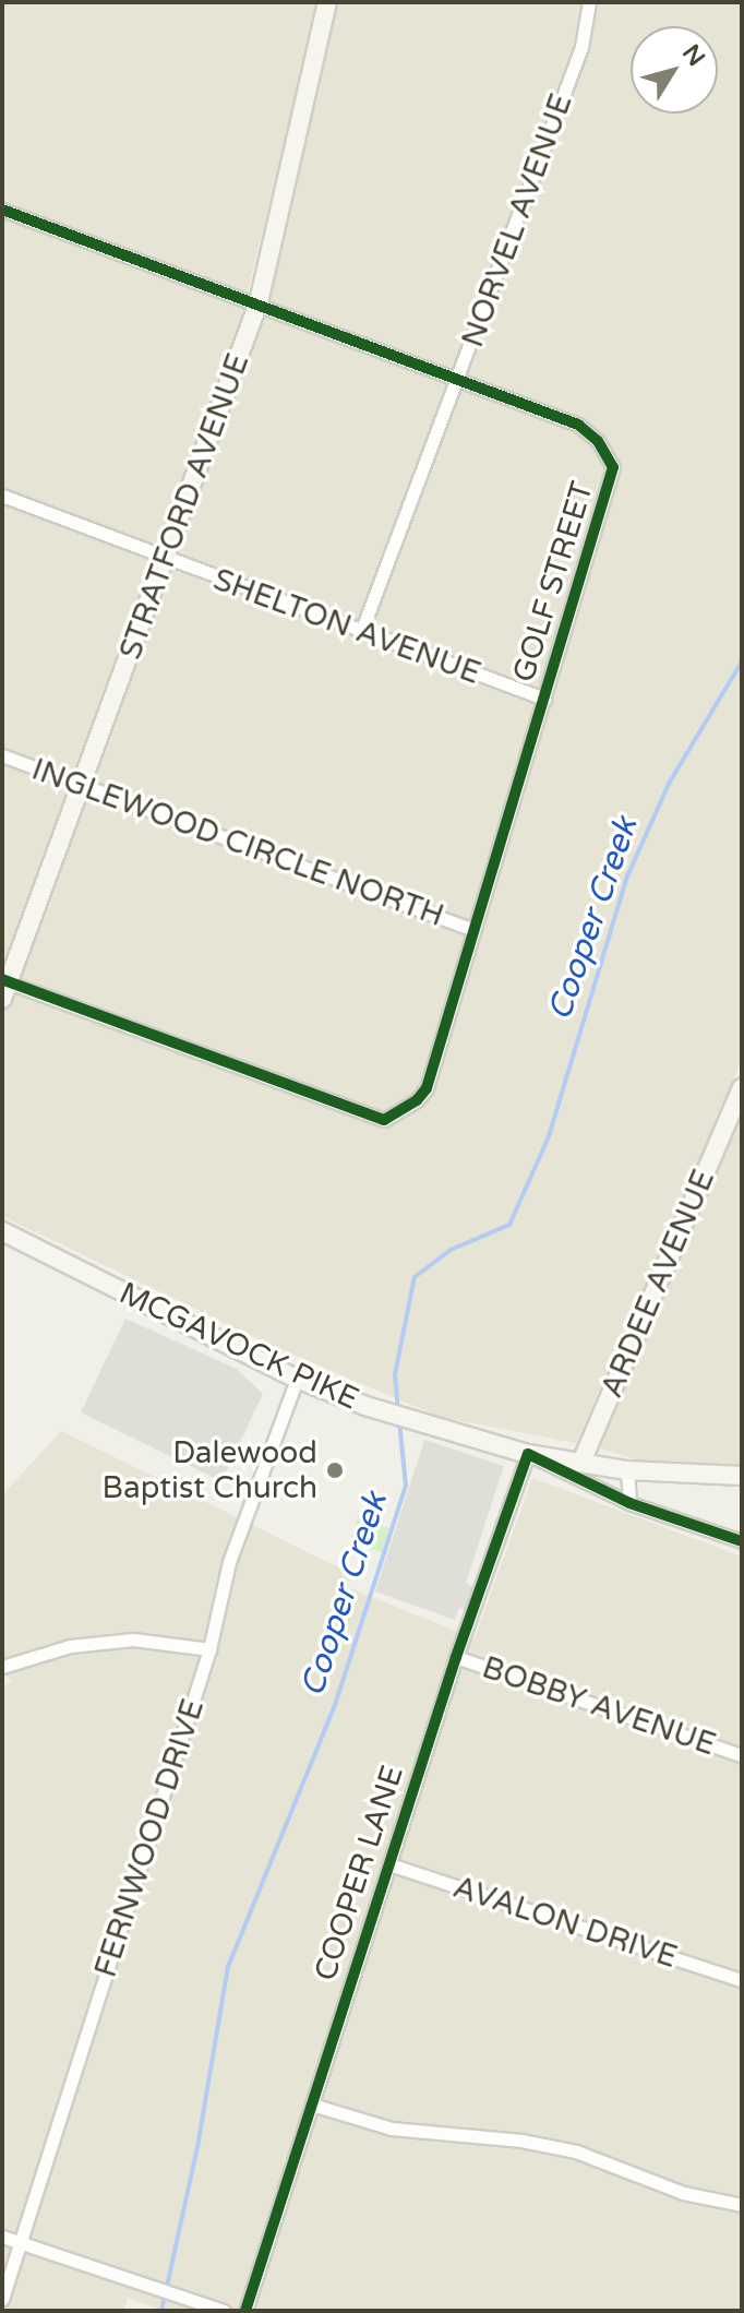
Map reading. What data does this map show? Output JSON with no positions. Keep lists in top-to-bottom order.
{
  "streets": {
    "street": [
      "NORVEL AVENUE",
      "STRATFORD AVENUE",
      "GOLF STREET",
      "SHELTON AVENUE",
      "INGLEWOOD CIRCLE NORTH",
      "ARDEE AVENUE",
      "MCGAVOCK PIKE",
      "BOBBY AVENUE",
      "FERNWOOD DRIVE",
      "COOPER LANE",
      "AVALON DRIVE"
    ]
  },
  "crossings": [
    ["NORVEL AVENUE", "GOLF STREET"],
    ["NORVEL AVENUE", "SHELTON AVENUE"],
    ["STRATFORD AVENUE", "GOLF STREET"],
    ["STRATFORD AVENUE", "SHELTON AVENUE"],
    ["STRATFORD AVENUE", "INGLEWOOD CIRCLE NORTH"],
    ["GOLF STREET", "SHELTON AVENUE"],
    ["GOLF STREET", "INGLEWOOD CIRCLE NORTH"],
    ["ARDEE AVENUE", "MCGAVOCK PIKE"],
    ["MCGAVOCK PIKE", "FERNWOOD DRIVE"],
    ["MCGAVOCK PIKE", "COOPER LANE"],
    ["BOBBY AVENUE", "COOPER LANE"],
    ["COOPER LANE", "AVALON DRIVE"]
  ],
  "water": ["Cooper Creek"],
  "places": ["Dalewood Baptist Church"],
  "north": "top right"
}
